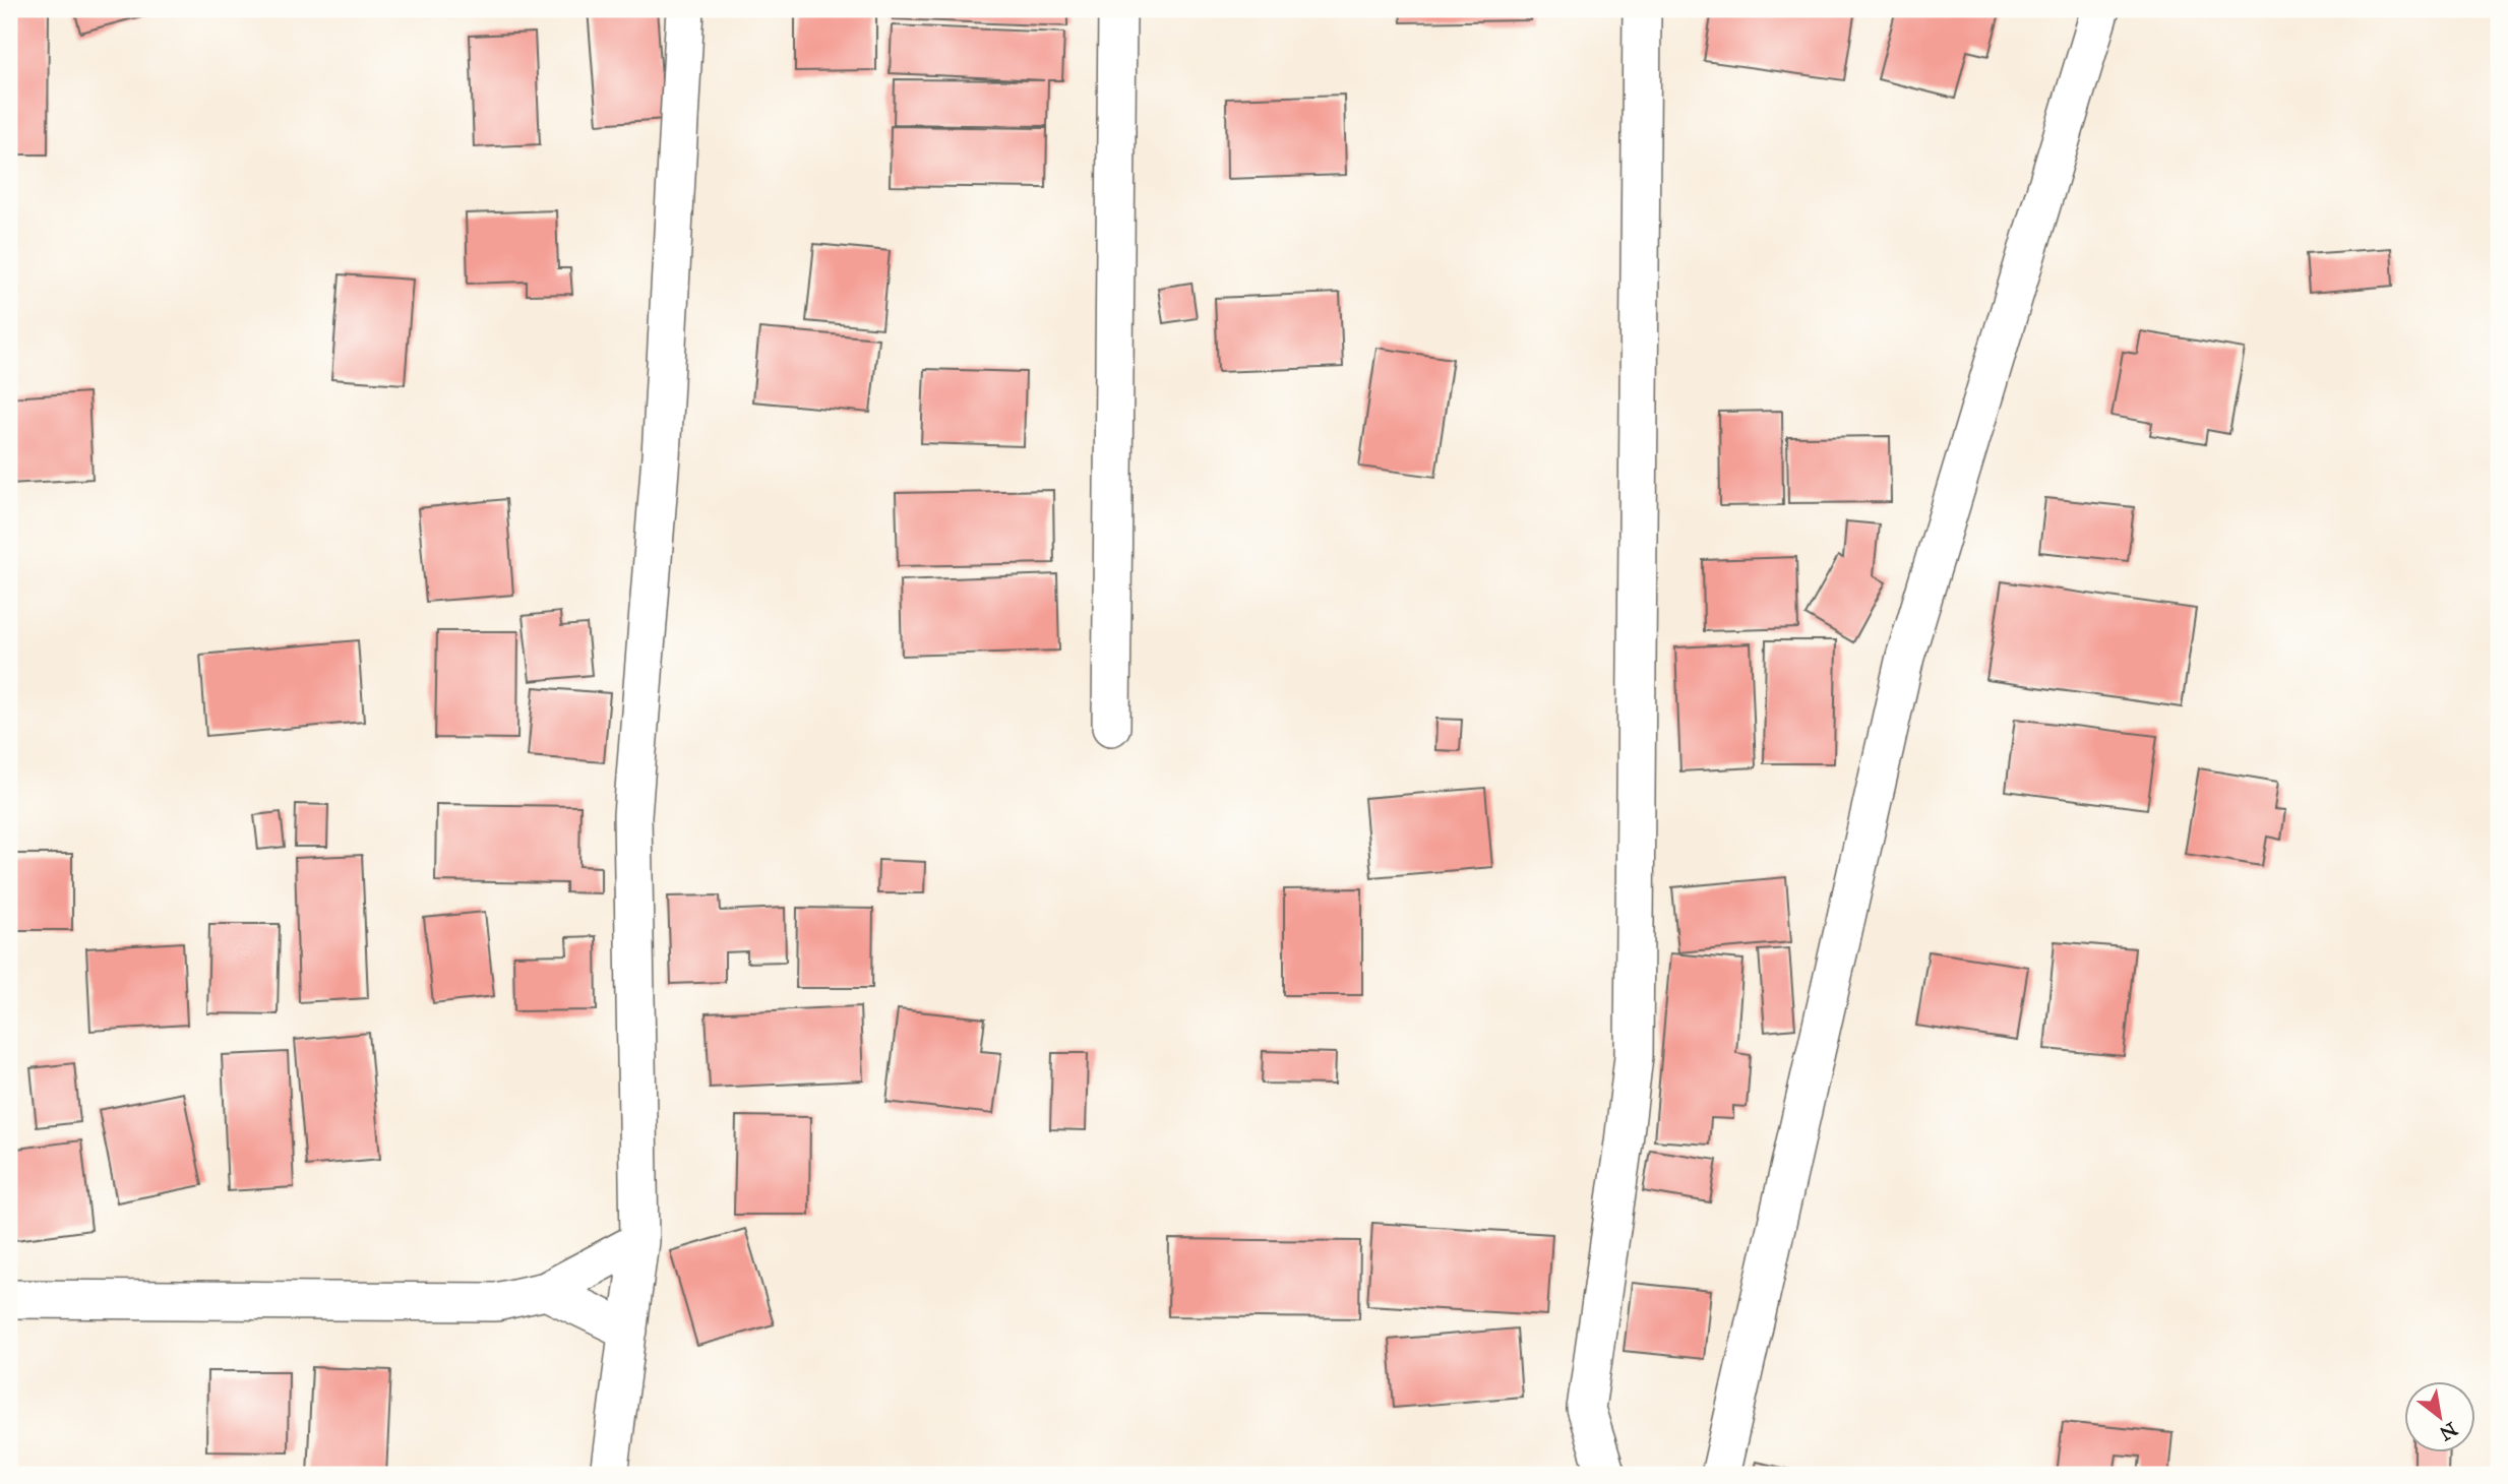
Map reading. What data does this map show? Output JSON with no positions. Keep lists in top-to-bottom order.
{
  "north": "bottom right"
}
